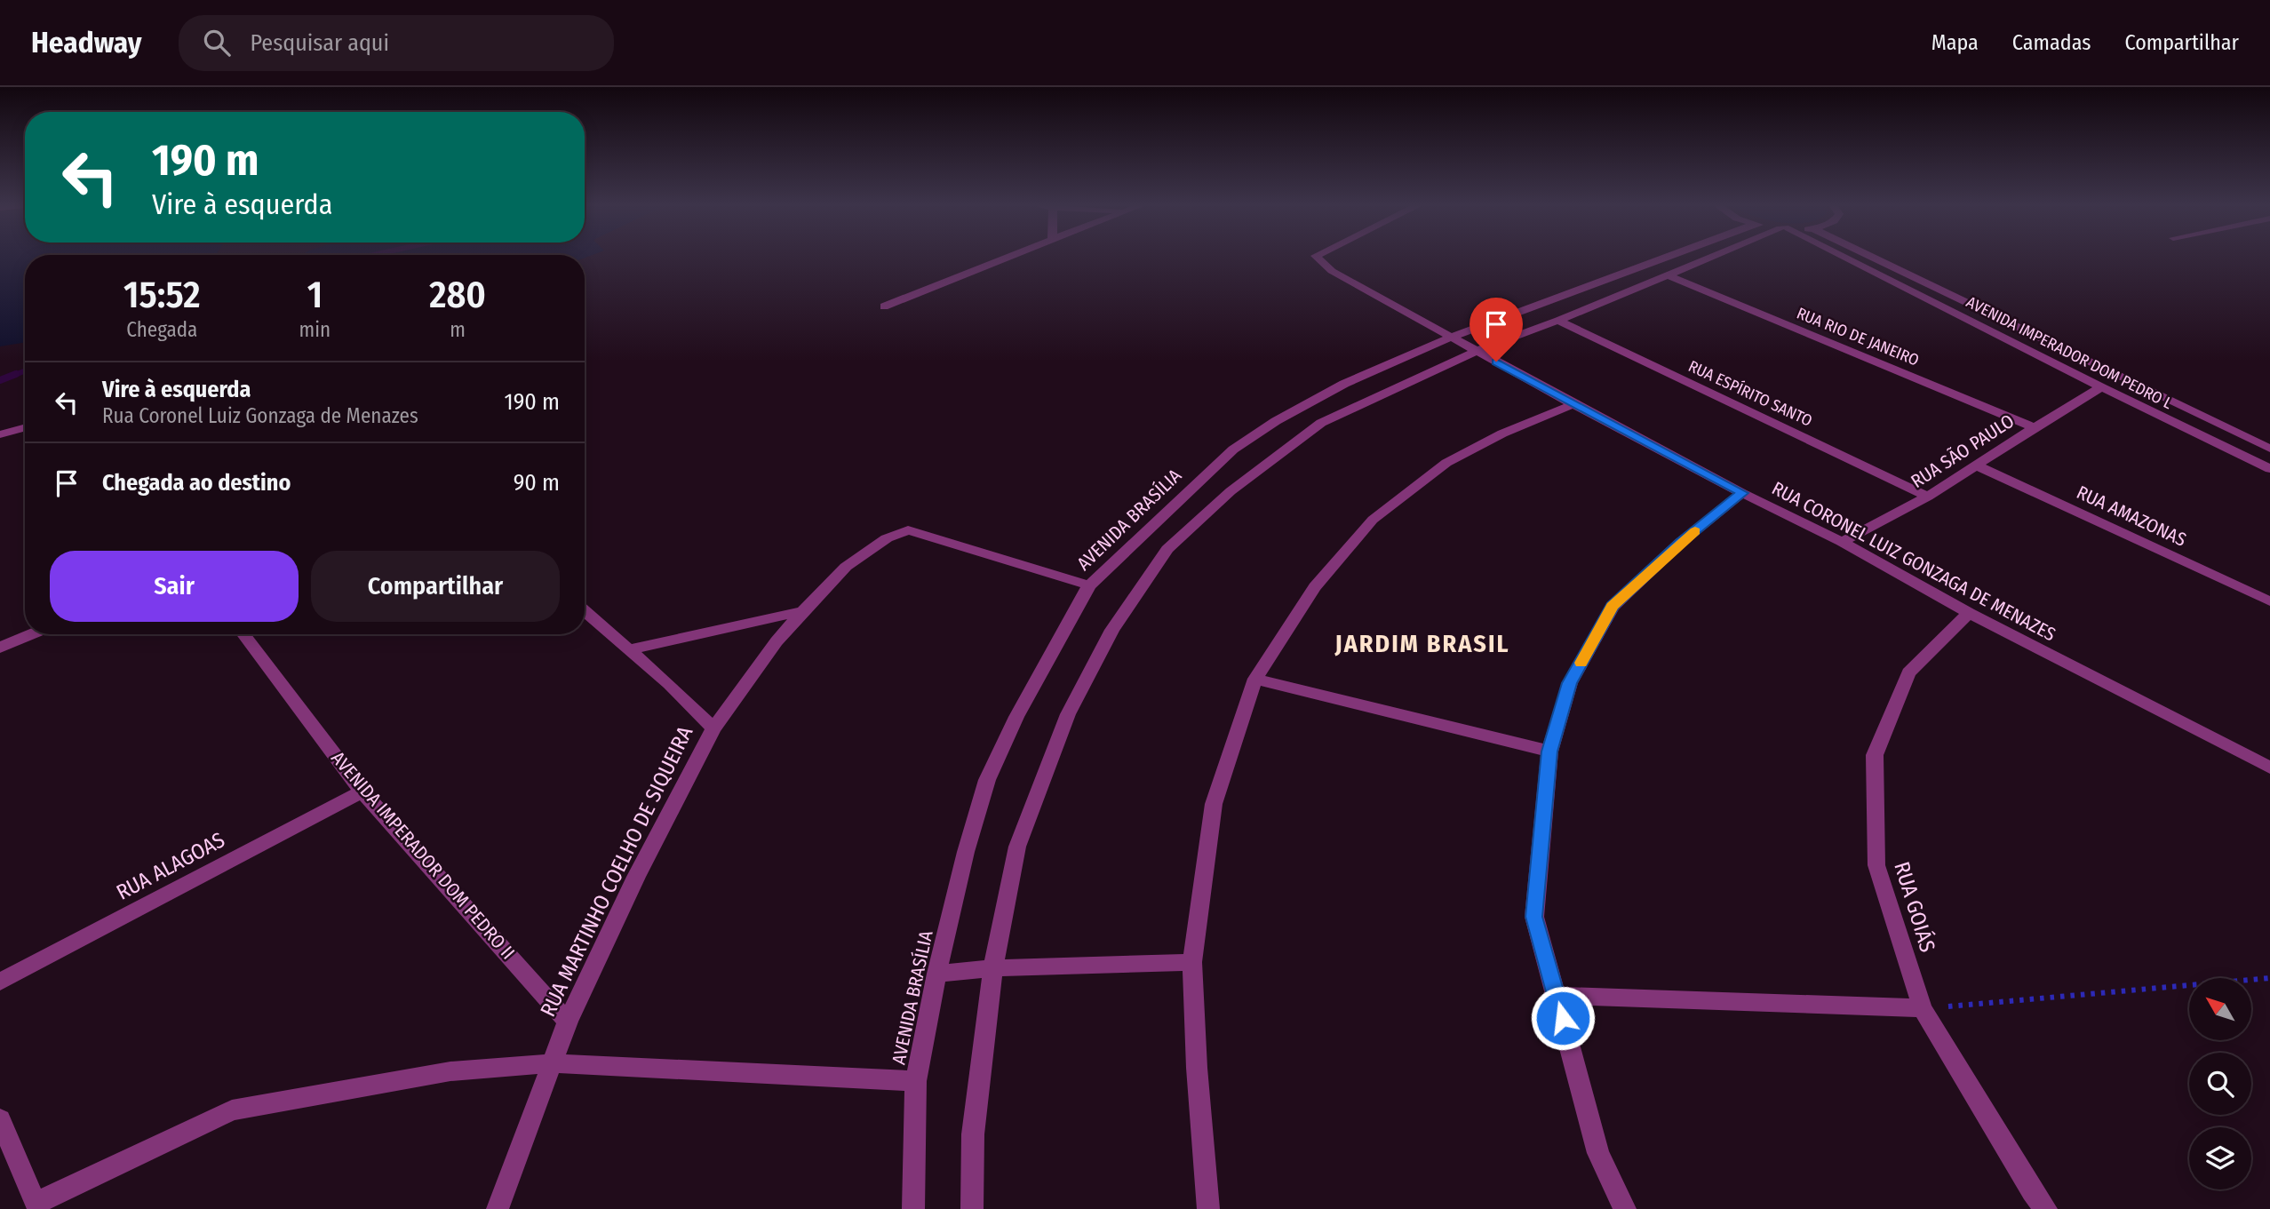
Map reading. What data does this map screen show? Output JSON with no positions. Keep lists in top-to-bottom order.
{
  "streets": {
    "street": [
      "RUA RIO DE JANEIRO",
      "AVENIDA IMPERADOR DOM PEDRO L",
      "RUA ESPÍRITO SANTO",
      "RUA SÃO PAULO",
      "RUA AMAZONAS",
      "AVENIDA BRASÍLIA",
      "RUA CORONEL LUIZ GONZAGA DE MENAZES",
      "AVENIDA IMPERADOR DOM PEDRO II",
      "RUA ALAGOAS",
      "RUA MARTINHO COELHO DE SIQUEIRA",
      "RUA GOIÁS"
    ]
  },
  "crossings": [
    ["RUA RIO DE JANEIRO", "RUA SÃO PAULO"],
    ["AVENIDA IMPERADOR DOM PEDRO L", "RUA SÃO PAULO"],
    ["RUA ESPÍRITO SANTO", "RUA SÃO PAULO"],
    ["RUA SÃO PAULO", "RUA AMAZONAS"],
    ["RUA SÃO PAULO", "RUA CORONEL LUIZ GONZAGA DE MENAZES"],
    ["AVENIDA BRASÍLIA", "RUA CORONEL LUIZ GONZAGA DE MENAZES"],
    ["AVENIDA BRASÍLIA", "RUA MARTINHO COELHO DE SIQUEIRA"],
    ["RUA CORONEL LUIZ GONZAGA DE MENAZES", "RUA GOIÁS"],
    ["AVENIDA IMPERADOR DOM PEDRO II", "RUA ALAGOAS"],
    ["AVENIDA IMPERADOR DOM PEDRO II", "RUA MARTINHO COELHO DE SIQUEIRA"]
  ],
  "districts": ["JARDIM BRASIL"],
  "north": "top left",
  "page": {
    "header": "Headway",
    "search": "Pesquisar aqui",
    "nav": ["Mapa", "Camadas", "Compartilhar"],
    "turn": ["190 m", "Vire à esquerda"],
    "eta": [
      "15:52",
      "Chegada",
      "1",
      "min",
      "280",
      "m"
    ],
    "list": [
      {
        "name": "Vire à esquerda",
        "note": "Rua Coronel Luiz Gonzaga de Menazes",
        "value": "190 m"
      },
      {
        "name": "Chegada ao destino",
        "value": "90 m"
      }
    ],
    "buttons": ["Sair", "Compartilhar"]
  }
}
